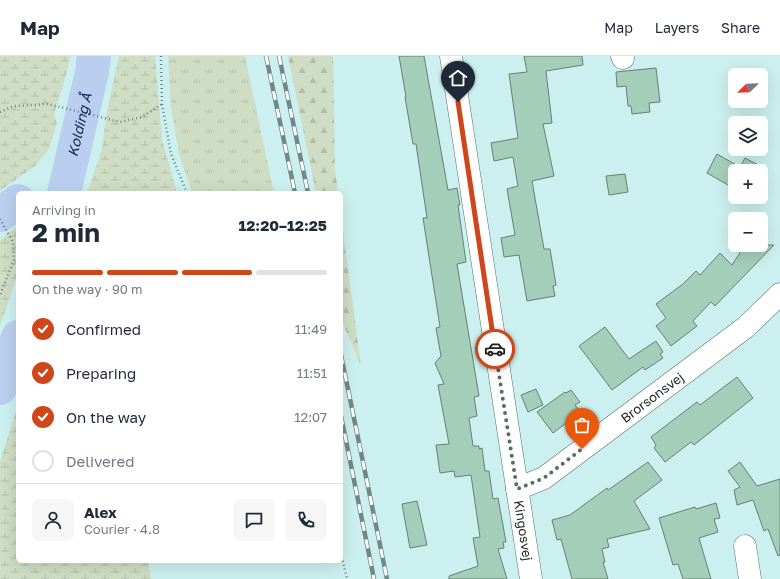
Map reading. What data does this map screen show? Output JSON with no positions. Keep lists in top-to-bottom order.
{
  "streets": {
    "street": ["Brorsonsvej", "Kingosvej"]
  },
  "crossings": [
    ["Brorsonsvej", "Kingosvej"]
  ],
  "water": ["Kolding Å"],
  "north": "bottom left",
  "page": {
    "header": "Map",
    "nav": ["Map", "Layers", "Share"],
    "map_buttons": ["+", "−"],
    "heading": ["2 min", "Arriving in", "12:20–12:25"],
    "panel": ["Alex", "Courier · 4.8"],
    "bar": "On the way · 90 m",
    "list": [
      ["Confirmed", "11:49"],
      ["Preparing", "11:51"],
      ["On the way", "12:07"],
      "Delivered"
    ]
  }
}
